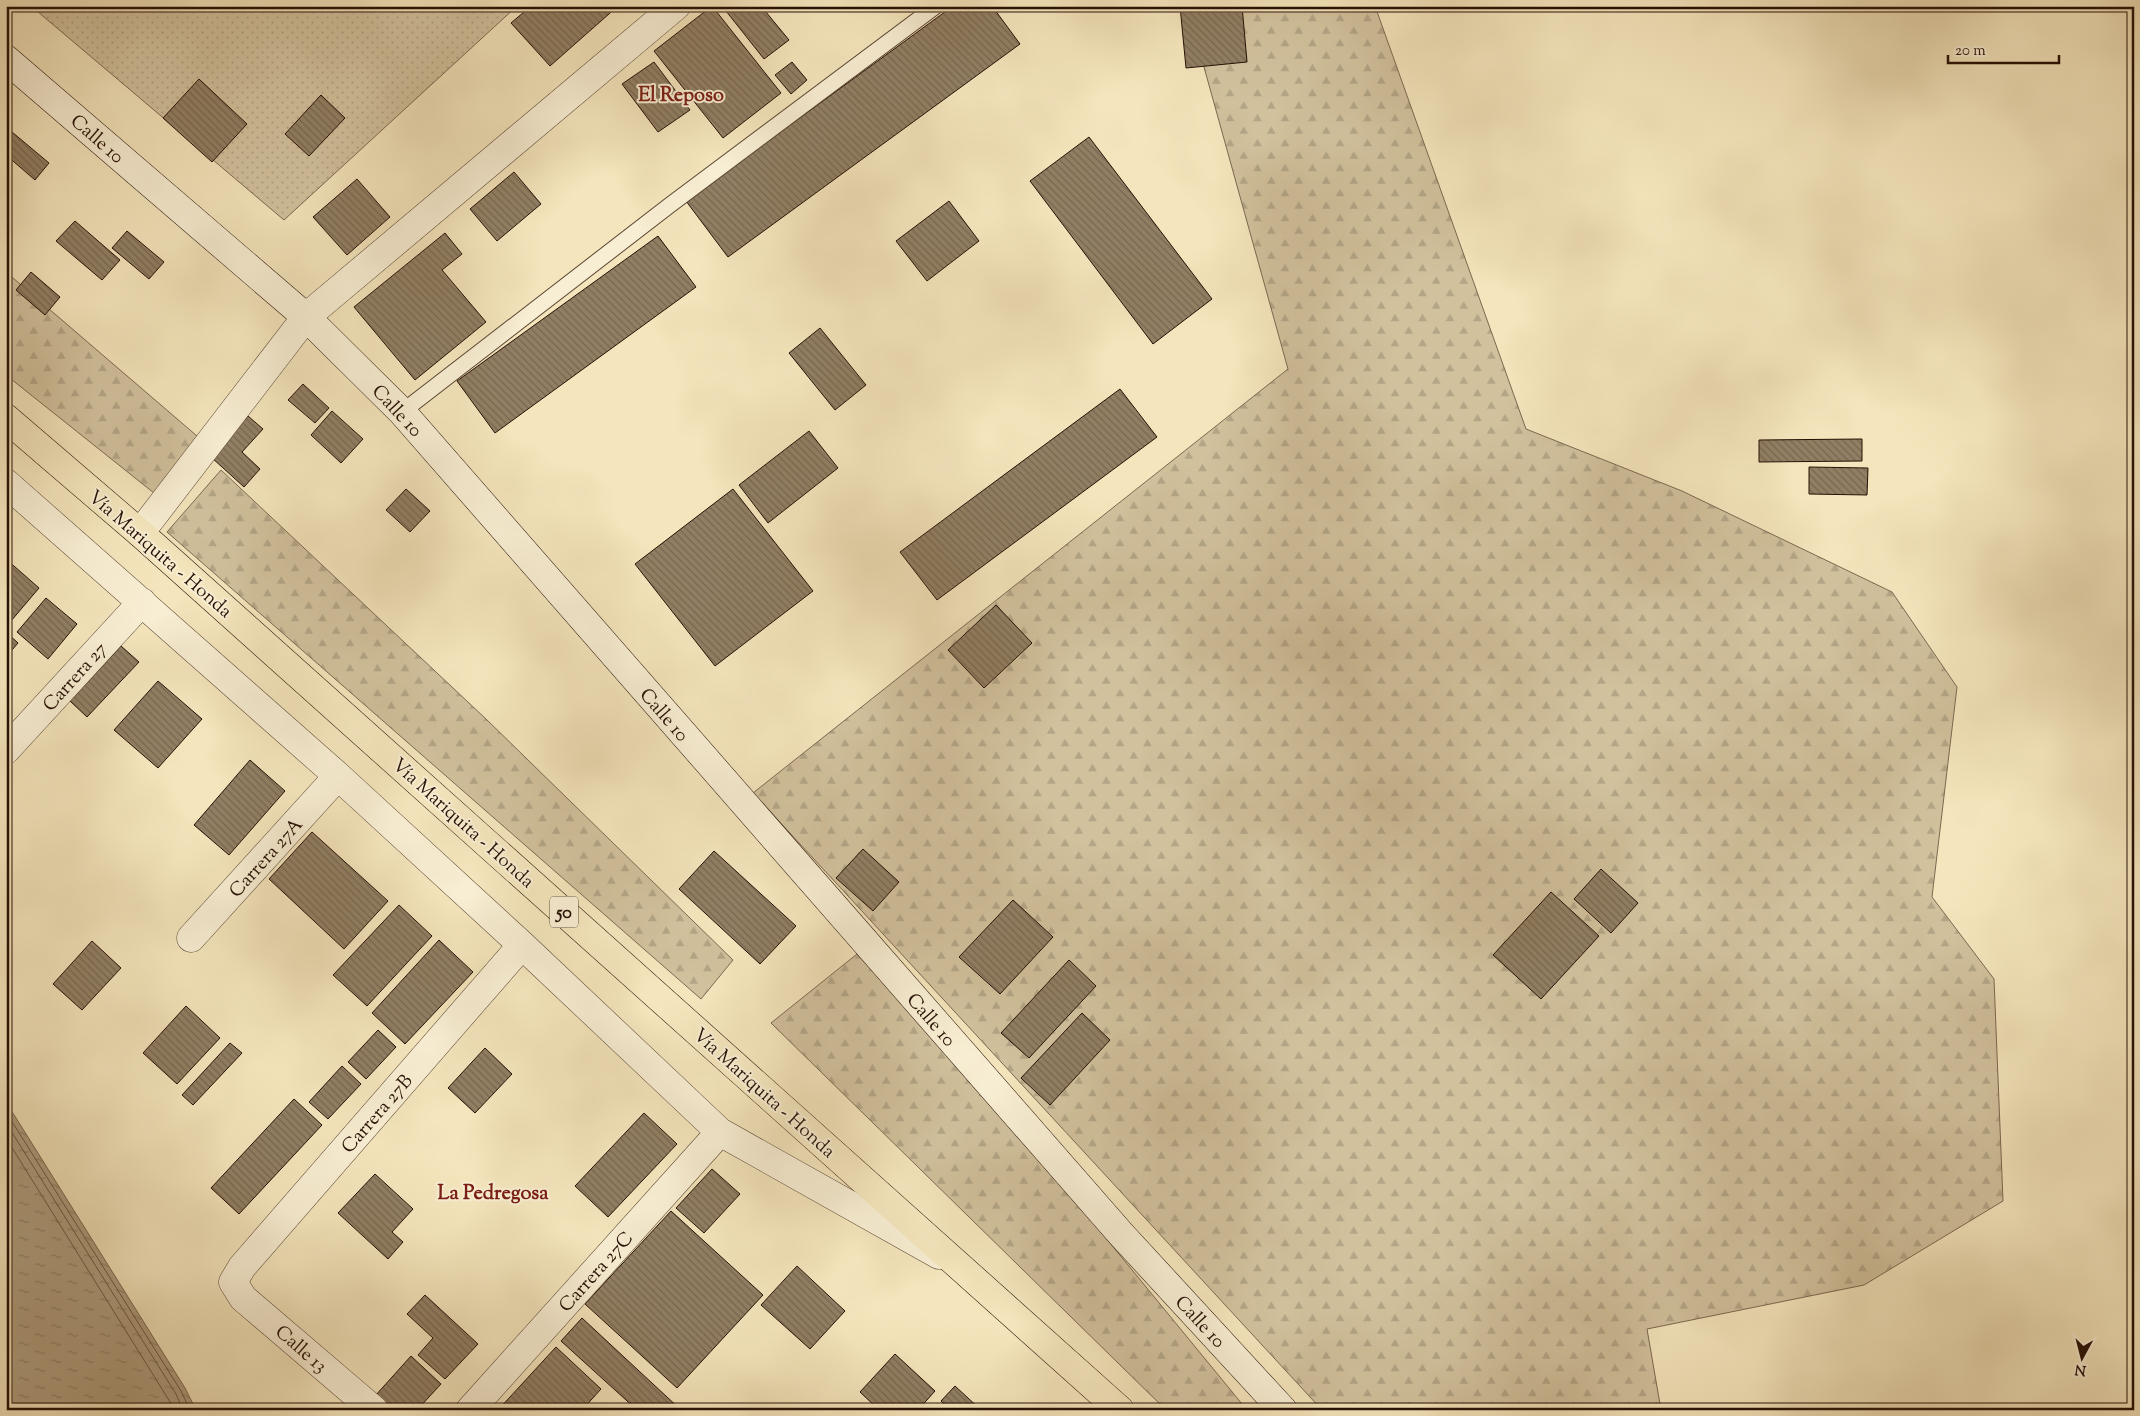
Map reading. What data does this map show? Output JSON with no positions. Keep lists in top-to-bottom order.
{
  "streets": {
    "highway": ["Vía Mariquita - Honda", "50"],
    "street": [
      "Calle 10",
      "Carrera 27",
      "Carrera 27A",
      "Carrera 27B",
      "Carrera 27C",
      "Calle 13"
    ]
  },
  "crossings": [
    ["Carrera 27B", "Calle 13"]
  ],
  "districts": ["El Reposo", "La Pedregosa"],
  "scale_bar": "20 m",
  "north": "bottom"
}
